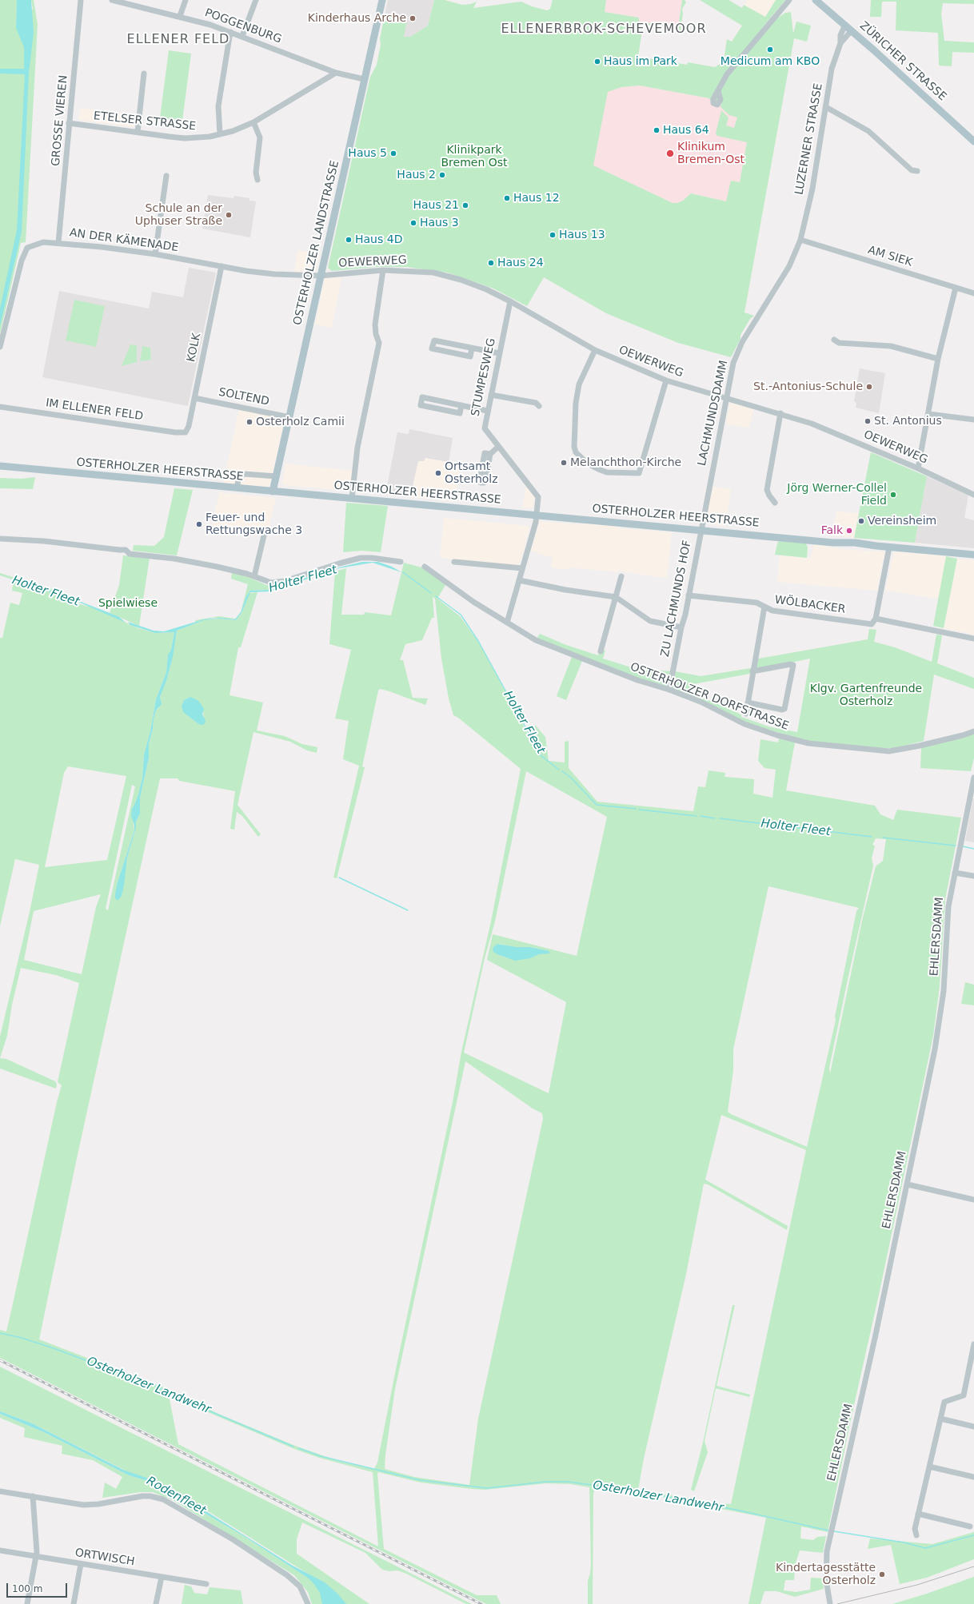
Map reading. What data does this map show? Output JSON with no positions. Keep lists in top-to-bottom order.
{
  "streets": {
    "main road": ["ZÜRICHER STRASSE", "OSTERHOLZER LANDSTRASSE", "OSTERHOLZER HEERSTRASSE"],
    "street": [
      "POGGENBURG",
      "GROSSE VIEREN",
      "ETELSER STRASSE",
      "LUZERNER STRASSE",
      "AN DER KÄMENADE",
      "AM SIEK",
      "OEWERWEG",
      "KOLK",
      "STUMPESWEG",
      "SOLTEND",
      "IM ELLENER FELD",
      "LACHMUNDSDAMM",
      "ZU LACHMUNDS HOF",
      "WÖLBACKER",
      "OSTERHOLZER DORFSTRASSE",
      "EHLERSDAMM",
      "ORTWISCH"
    ]
  },
  "crossings": [
    ["POGGENBURG", "ETELSER STRASSE"],
    ["POGGENBURG", "OSTERHOLZER LANDSTRASSE"],
    ["ZÜRICHER STRASSE", "LUZERNER STRASSE"],
    ["GROSSE VIEREN", "ETELSER STRASSE"],
    ["GROSSE VIEREN", "AN DER KÄMENADE"],
    ["LUZERNER STRASSE", "AM SIEK"],
    ["LUZERNER STRASSE", "LACHMUNDSDAMM"],
    ["AN DER KÄMENADE", "OSTERHOLZER LANDSTRASSE"],
    ["AN DER KÄMENADE", "OEWERWEG"],
    ["AN DER KÄMENADE", "KOLK"],
    ["OSTERHOLZER LANDSTRASSE", "OEWERWEG"],
    ["OSTERHOLZER LANDSTRASSE", "SOLTEND"],
    ["OSTERHOLZER LANDSTRASSE", "OSTERHOLZER HEERSTRASSE"],
    ["AM SIEK", "LACHMUNDSDAMM"],
    ["OEWERWEG", "STUMPESWEG"],
    ["OEWERWEG", "LACHMUNDSDAMM"],
    ["KOLK", "SOLTEND"],
    ["KOLK", "IM ELLENER FELD"],
    ["STUMPESWEG", "OSTERHOLZER HEERSTRASSE"],
    ["STUMPESWEG", "OSTERHOLZER DORFSTRASSE"],
    ["LACHMUNDSDAMM", "OSTERHOLZER HEERSTRASSE"],
    ["LACHMUNDSDAMM", "ZU LACHMUNDS HOF"],
    ["OSTERHOLZER HEERSTRASSE", "ZU LACHMUNDS HOF"],
    ["ZU LACHMUNDS HOF", "WÖLBACKER"],
    ["ZU LACHMUNDS HOF", "OSTERHOLZER DORFSTRASSE"]
  ],
  "districts": ["ELLENERBROK-SCHEVEMOOR", "ELLENER FELD"],
  "water": ["Holter Fleet", "Osterholzer Landwehr", "Rodenfleet"],
  "parks": ["Klinikpark Bremen Ost", "Spielwiese", "Klgv. Gartenfreunde Osterholz"],
  "places": [
    "Kinderhaus Arche",
    "Medicum am KBO",
    "Haus im Park",
    "Haus 64",
    "Haus 5",
    "Klinikum Bremen-Ost",
    "Haus 2",
    "Haus 12",
    "Haus 21",
    "Schule an der Uphuser Straße",
    "Haus 3",
    "Haus 13",
    "Haus 4D",
    "Haus 24",
    "St.-Antonius-Schule",
    "St. Antonius",
    "Osterholz Camii",
    "Melanchthon-Kirche",
    "Ortsamt Osterholz",
    "Jörg Werner-Collel Field",
    "Vereinsheim",
    "Feuer- und Rettungswache 3",
    "Falk",
    "Kindertagesstätte Osterholz"
  ],
  "scale_bar": "100 m"
}
